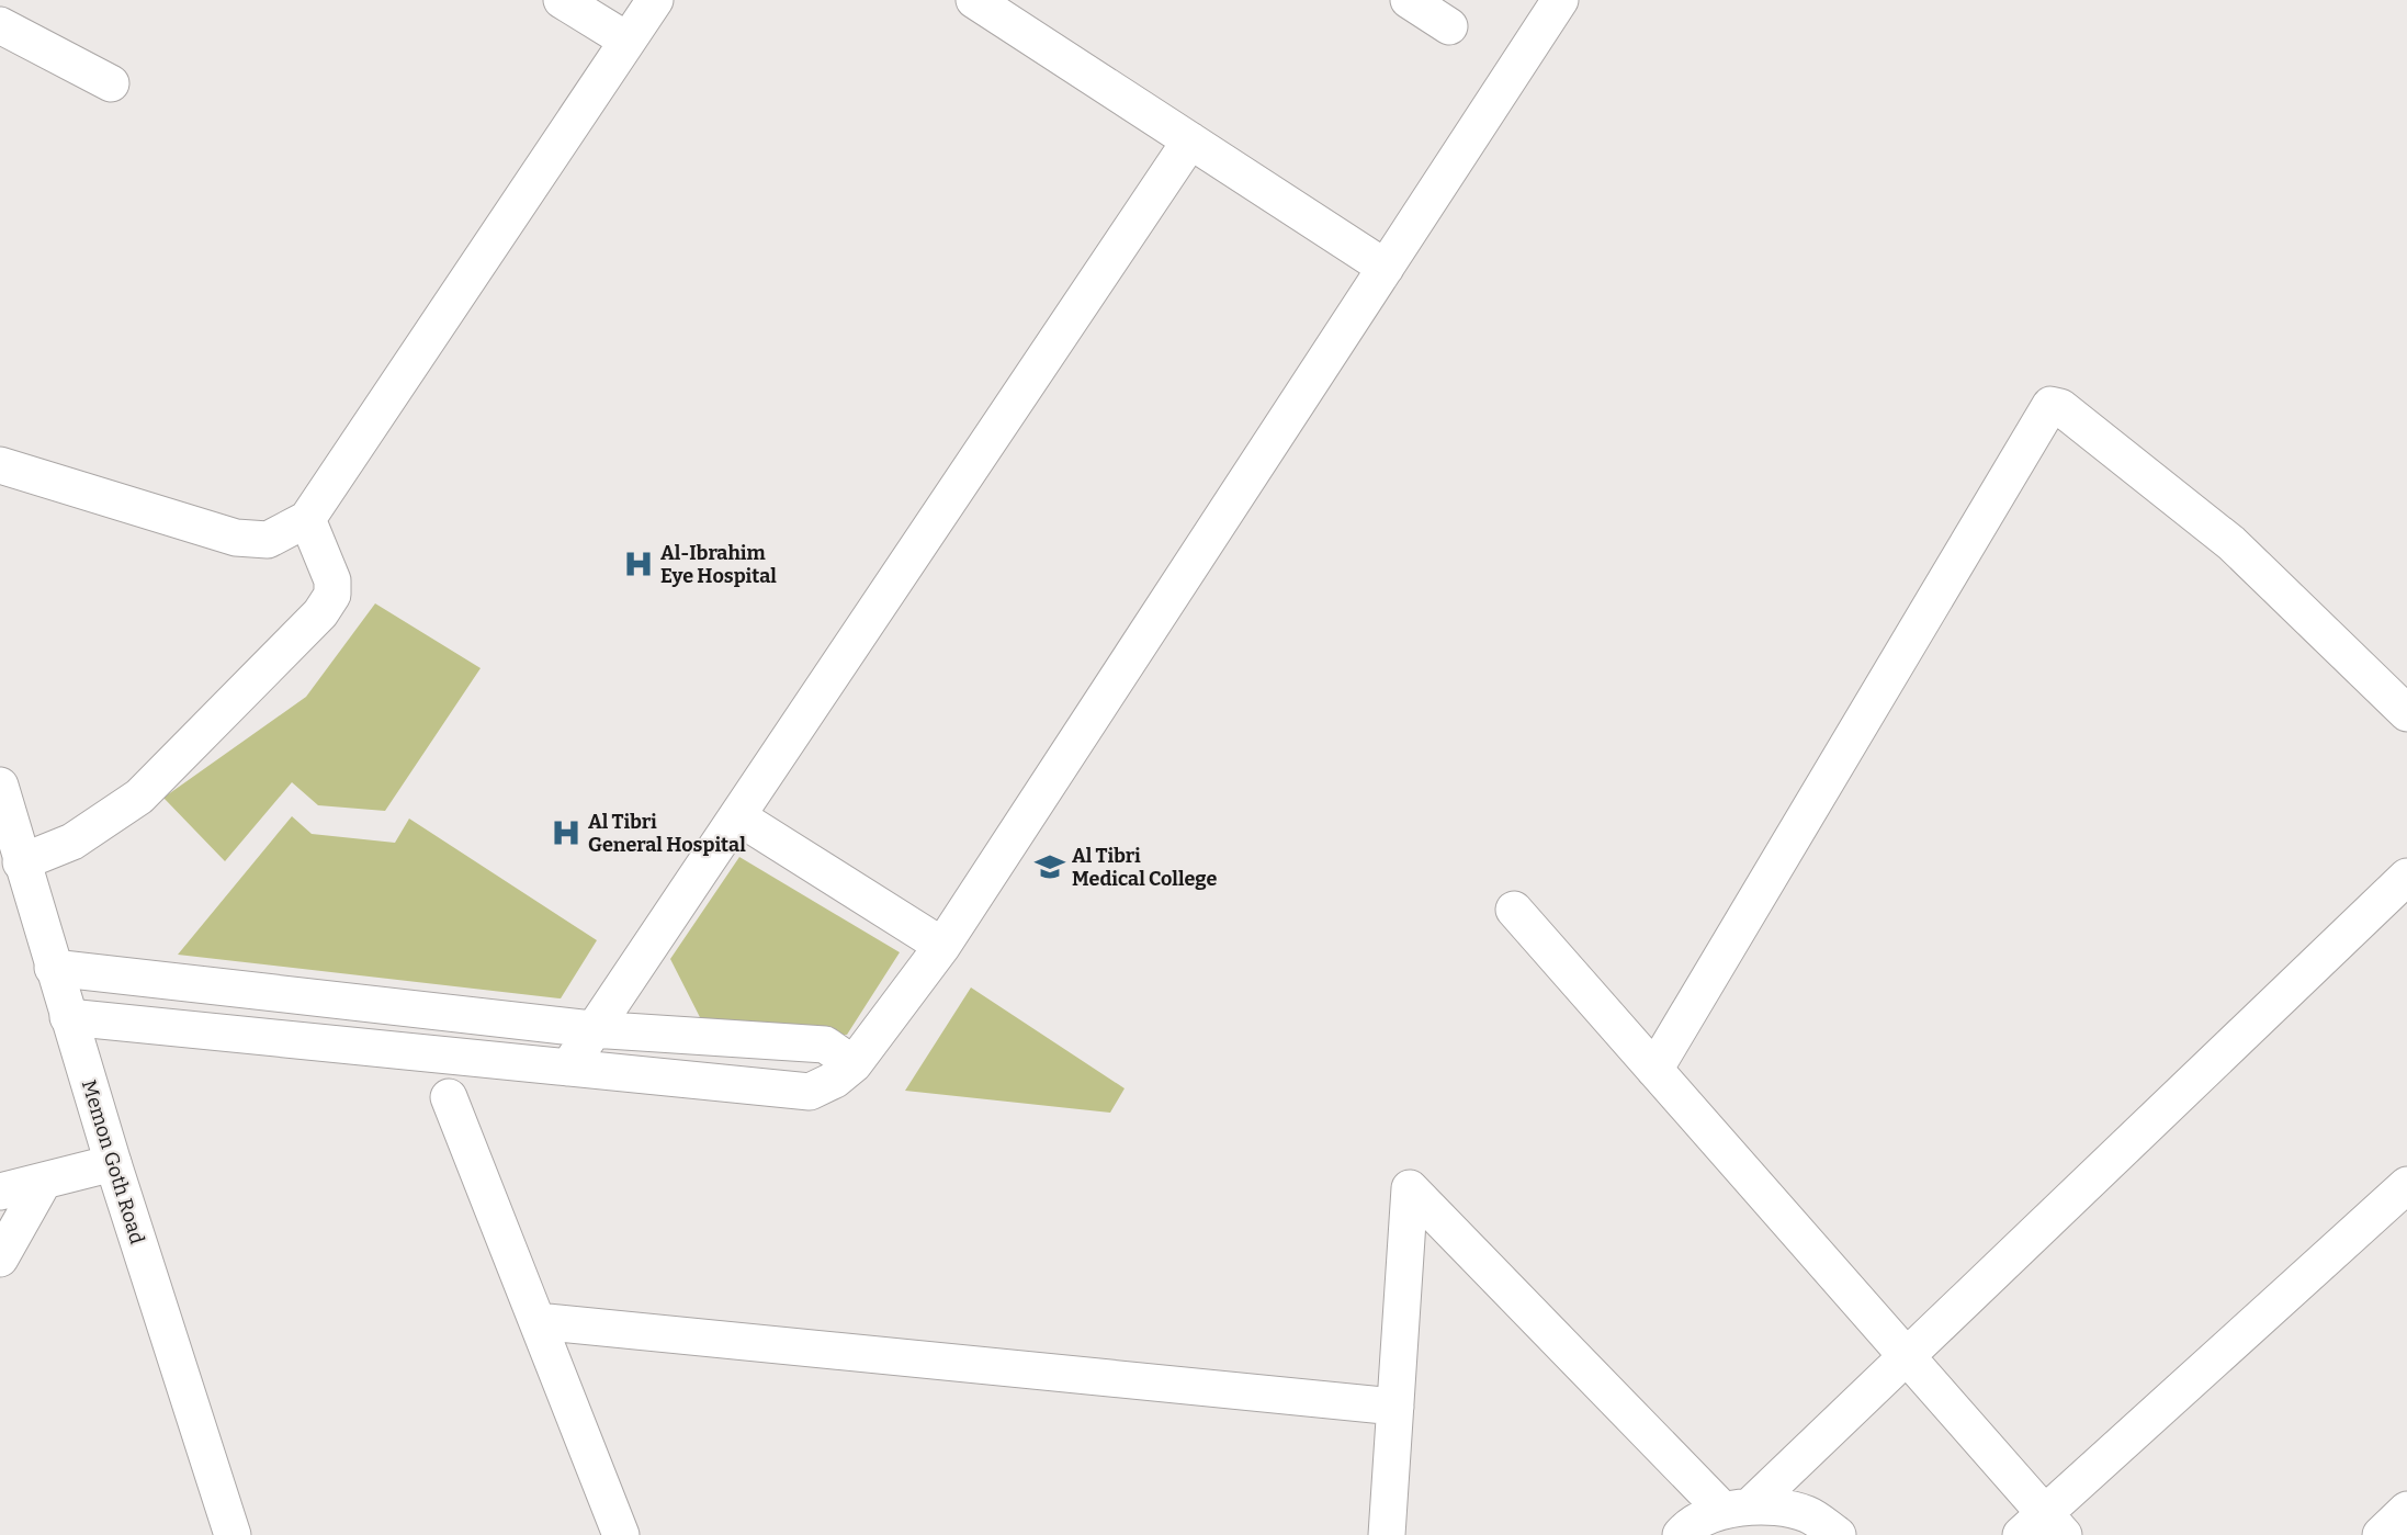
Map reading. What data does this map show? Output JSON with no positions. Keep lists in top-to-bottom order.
{
  "streets": {
    "street": ["Memon Goth Road"]
  },
  "places": {
    "hospital": ["Al-Ibrahim Eye Hospital", "Al Tibri General Hospital"],
    "school or university": ["Al Tibri Medical College"]
  }
}
